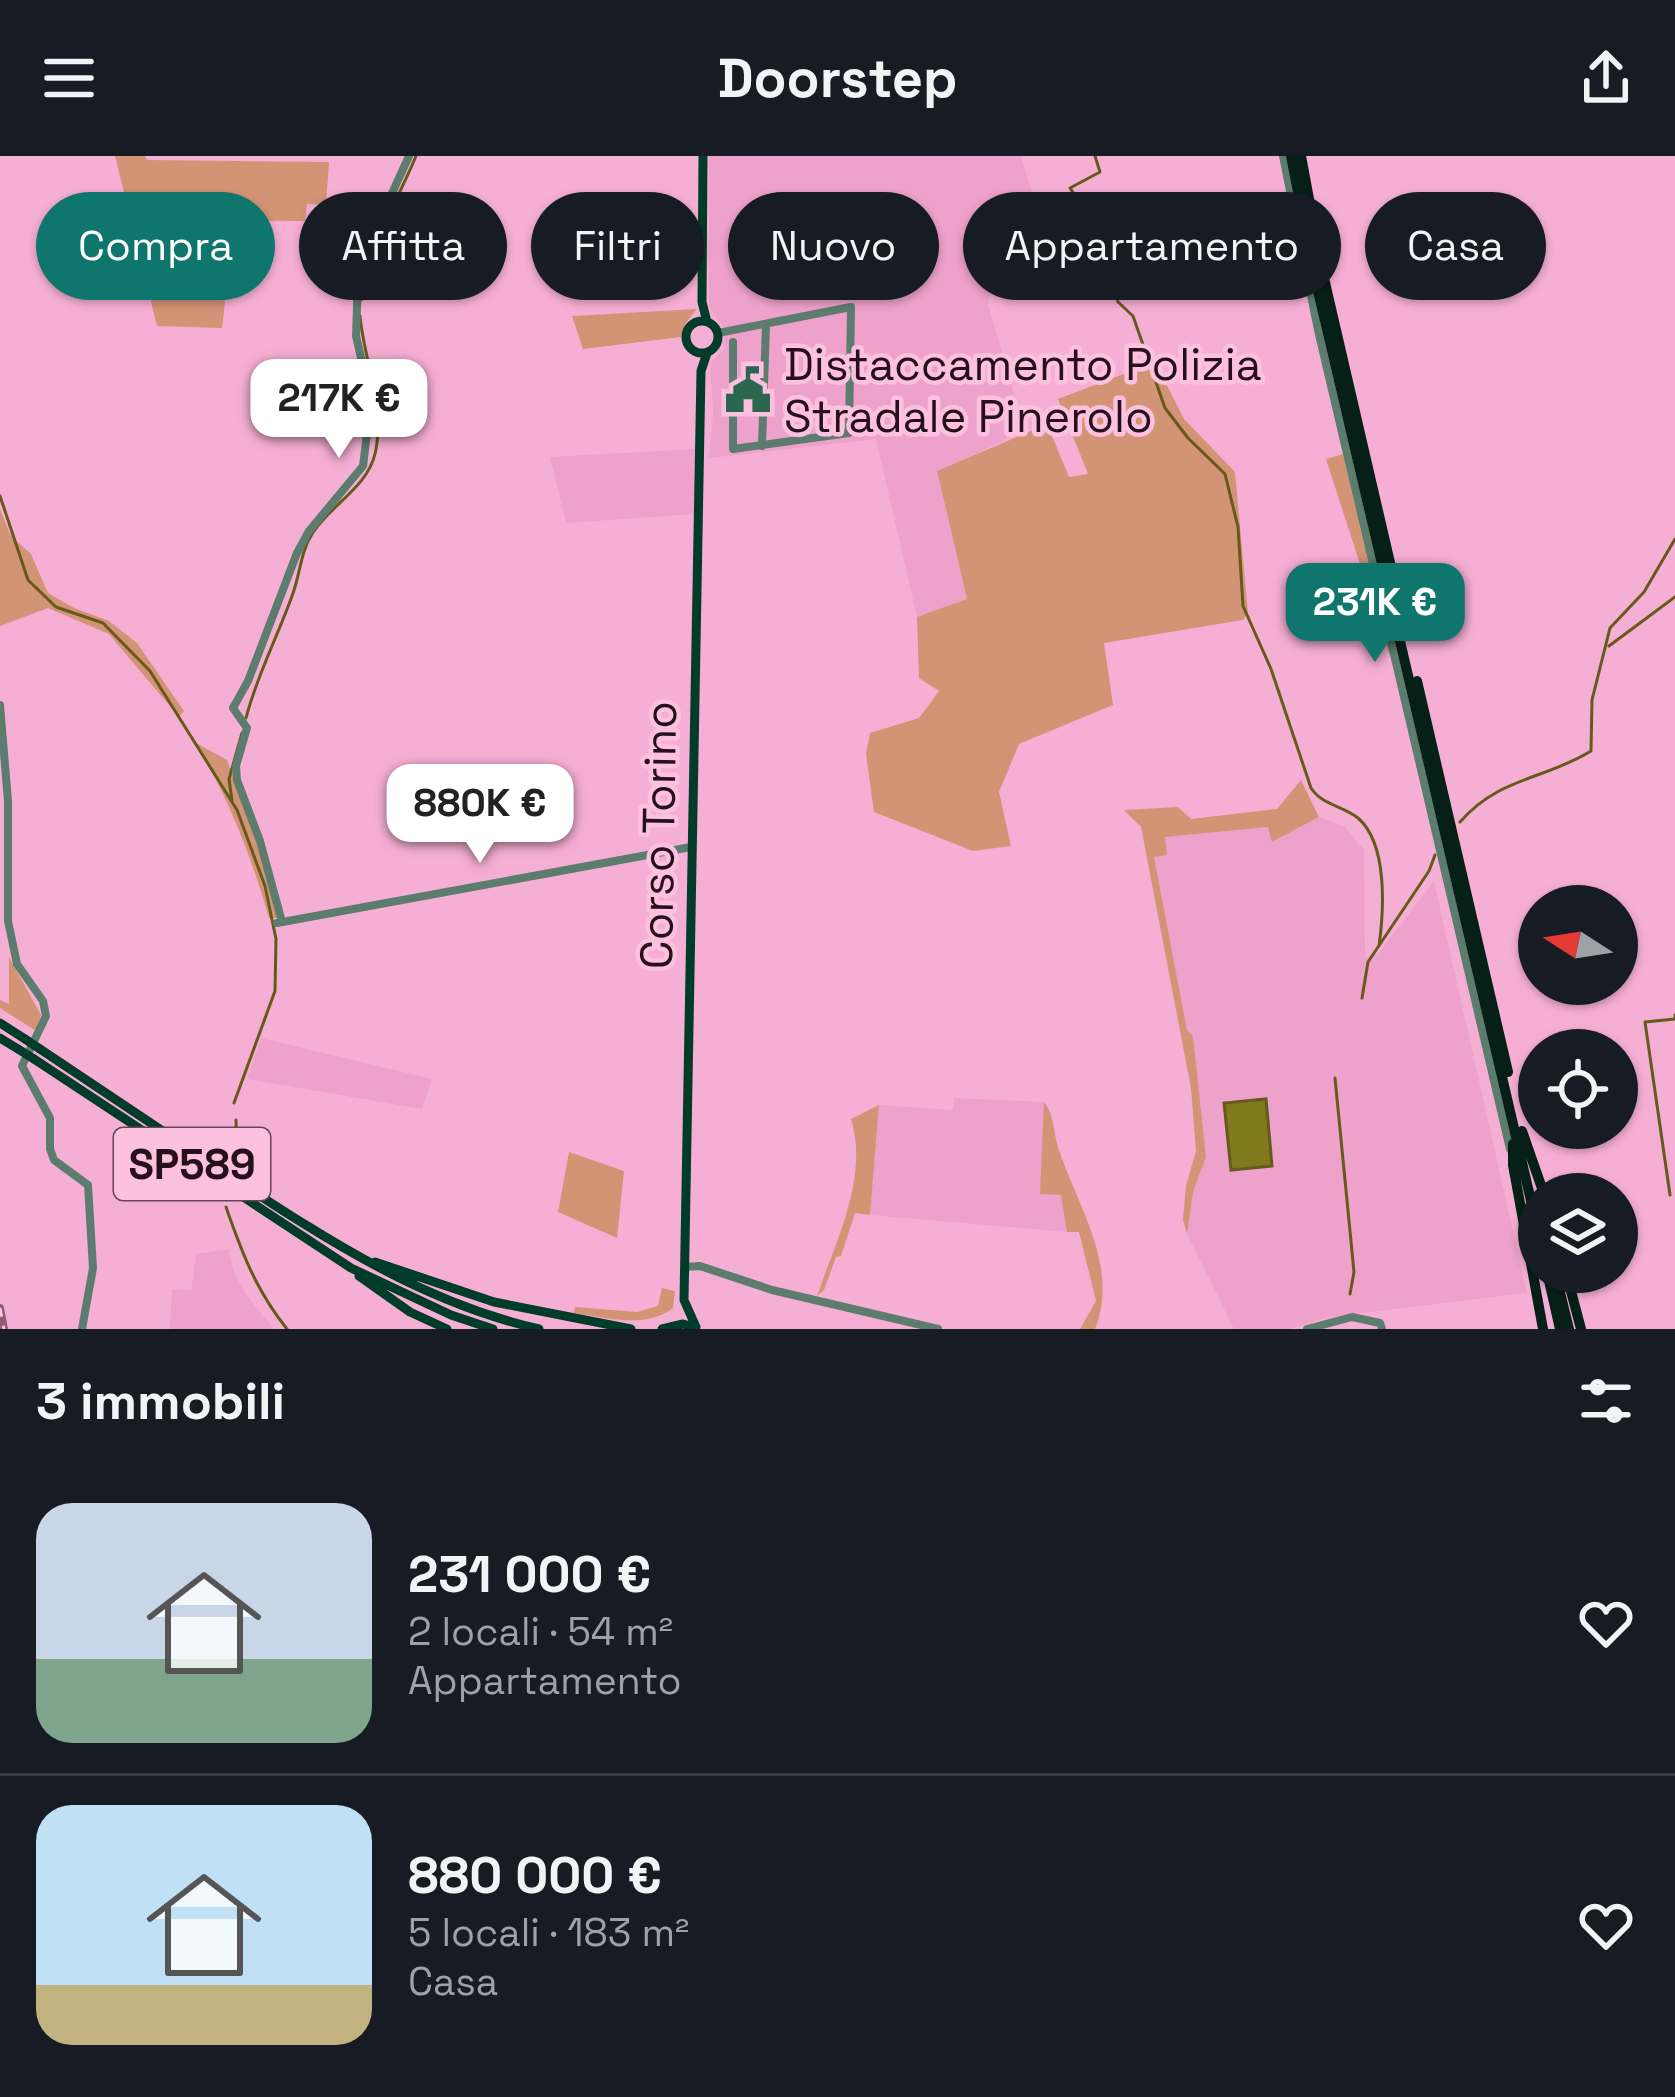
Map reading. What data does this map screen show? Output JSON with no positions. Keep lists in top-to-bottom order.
{
  "streets": {
    "main road": ["Corso Torino", "SP589"]
  },
  "places": {
    "public building": ["Distaccamento Polizia Stradale Pinerolo"]
  },
  "north": "left",
  "page": {
    "header": "Doorstep",
    "chip": [
      "Compra",
      "Affitta",
      "Filtri",
      "Nuovo",
      "Appartamento",
      "Casa"
    ],
    "price": ["217K €", "231K €", "880K €"],
    "heading": "3 immobili",
    "list": [
      {
        "name": "231 000 €",
        "note": "2 locali · 54 m² · Appartamento"
      },
      {
        "name": "880 000 €",
        "note": "5 locali · 183 m² · Casa"
      }
    ]
  }
}
